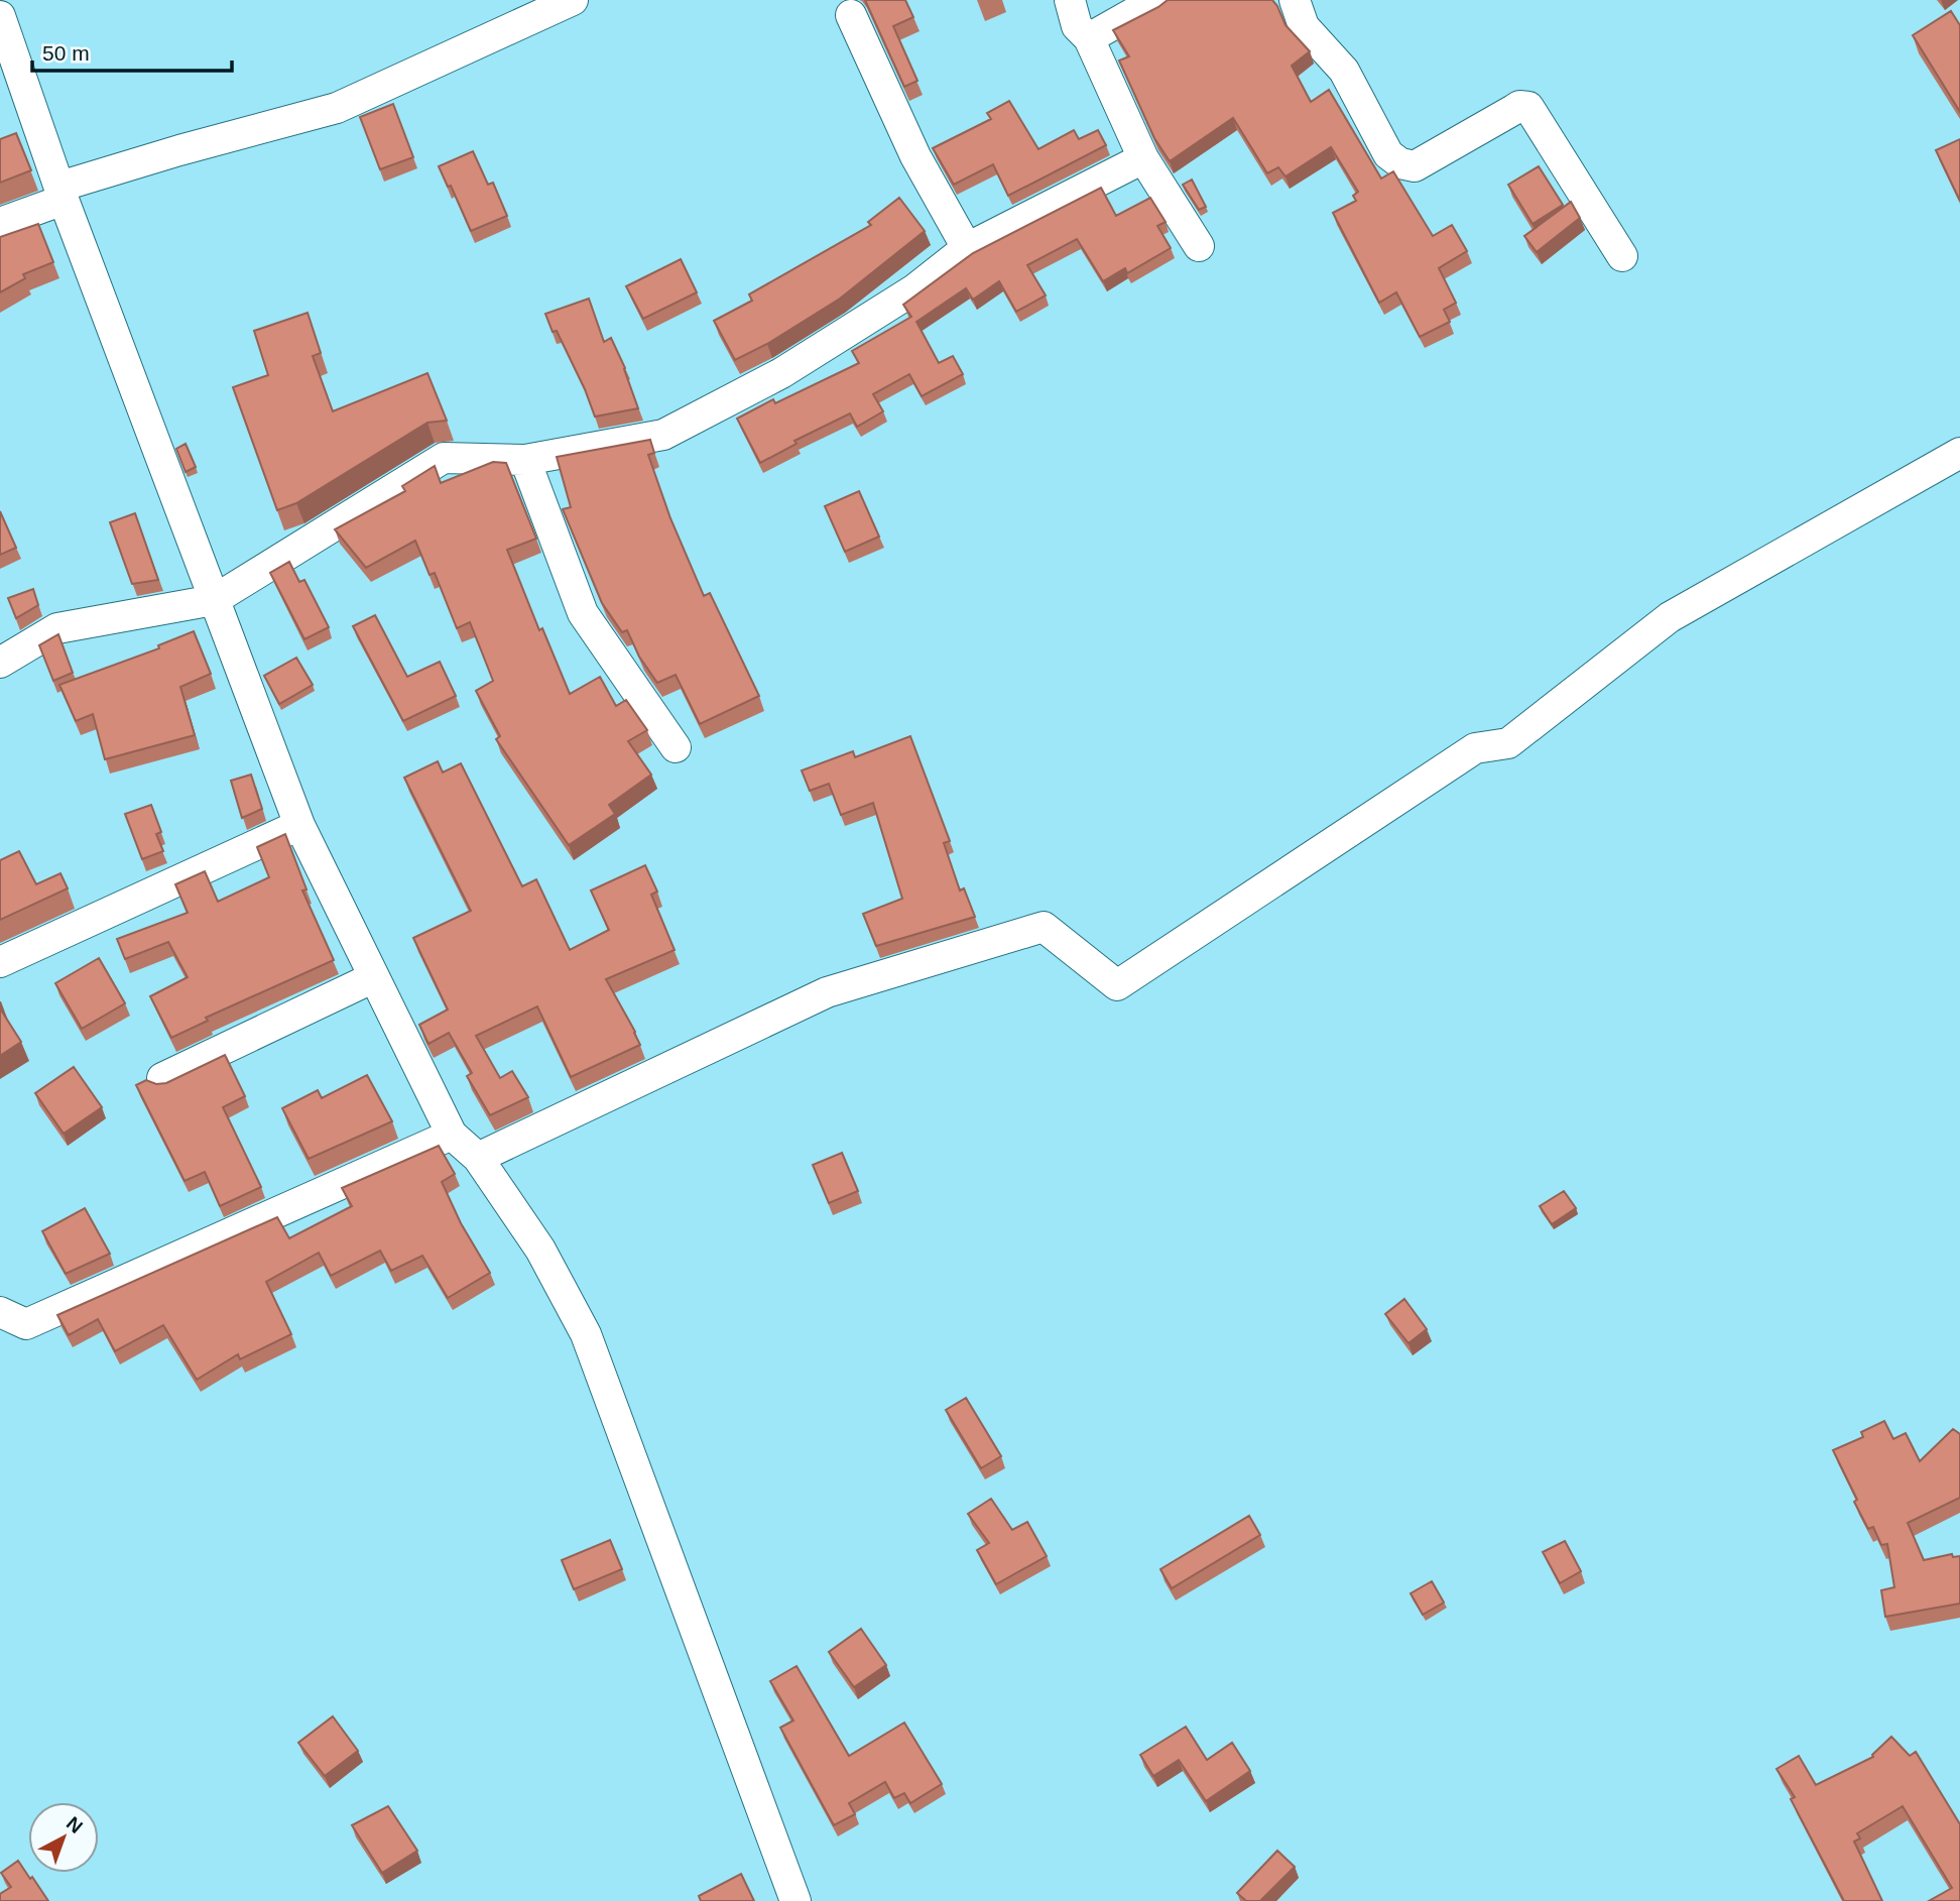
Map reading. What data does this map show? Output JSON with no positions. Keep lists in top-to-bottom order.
{
  "scale_bar": "50 m",
  "north": "top right"
}
